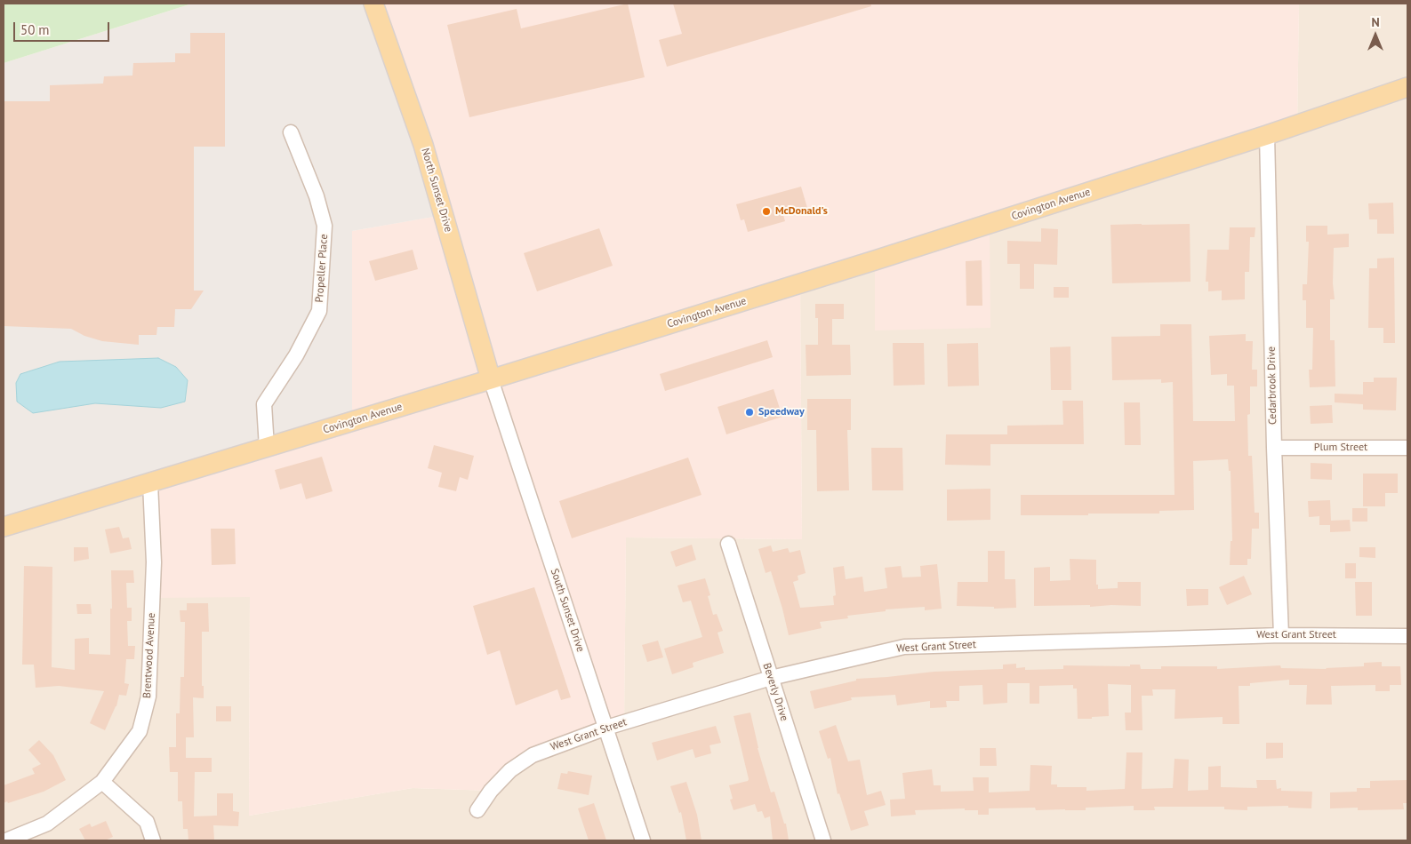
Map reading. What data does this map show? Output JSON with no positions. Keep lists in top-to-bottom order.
{
  "streets": {
    "main road": ["North Sunset Drive", "Covington Avenue"],
    "street": [
      "Propeller Place",
      "Cedarbrook Drive",
      "Plum Street",
      "South Sunset Drive",
      "West Grant Street",
      "Brentwood Avenue",
      "Beverly Drive"
    ]
  },
  "crossings": [
    ["North Sunset Drive", "Covington Avenue"],
    ["North Sunset Drive", "South Sunset Drive"],
    ["Covington Avenue", "Propeller Place"],
    ["Covington Avenue", "Cedarbrook Drive"],
    ["Covington Avenue", "South Sunset Drive"],
    ["Covington Avenue", "Brentwood Avenue"],
    ["Cedarbrook Drive", "Plum Street"],
    ["Cedarbrook Drive", "West Grant Street"],
    ["South Sunset Drive", "West Grant Street"],
    ["West Grant Street", "Beverly Drive"]
  ],
  "places": ["McDonald's", "Speedway"],
  "scale_bar": "50 m",
  "north": "top"
}
